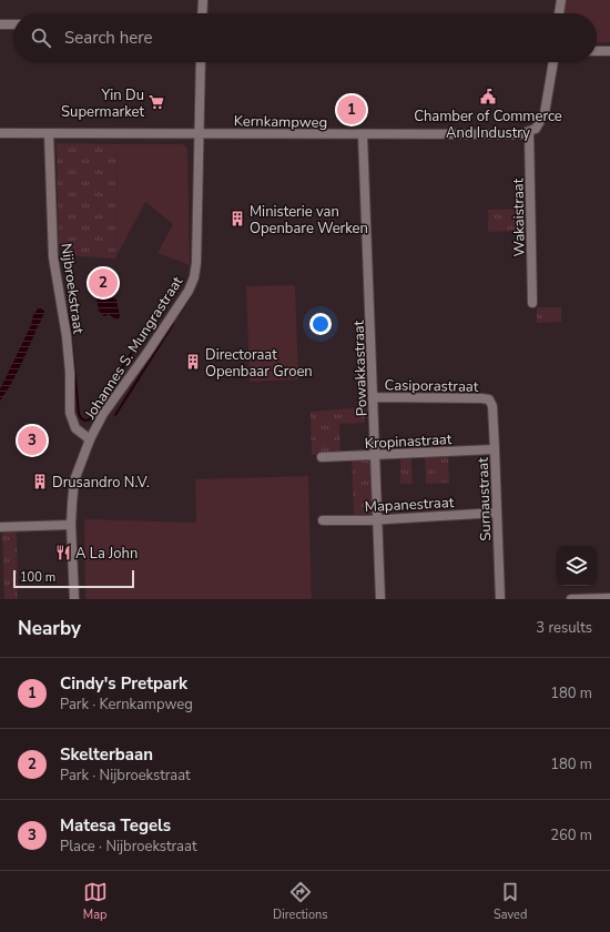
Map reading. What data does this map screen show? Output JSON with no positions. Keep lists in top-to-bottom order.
{
  "streets": {
    "street": [
      "Kernkampweg",
      "Wakaistraat",
      "Nijbroekstraat",
      "Johannes S. Mungrastraat",
      "Powakkastraat",
      "Casiporastraat",
      "Kropinastraat",
      "Surnaustraat",
      "Mapanestraat"
    ]
  },
  "crossings": [
    ["Kernkampweg", "Wakaistraat"],
    ["Kernkampweg", "Nijbroekstraat"],
    ["Kernkampweg", "Johannes S. Mungrastraat"],
    ["Kernkampweg", "Powakkastraat"],
    ["Nijbroekstraat", "Johannes S. Mungrastraat"],
    ["Powakkastraat", "Casiporastraat"],
    ["Powakkastraat", "Kropinastraat"],
    ["Powakkastraat", "Mapanestraat"],
    ["Casiporastraat", "Surnaustraat"],
    ["Kropinastraat", "Surnaustraat"],
    ["Surnaustraat", "Mapanestraat"]
  ],
  "places": {
    "public building": ["Chamber of Commerce And Industry"],
    "supermarket": ["Yin Du Supermarket"],
    "building": ["Ministerie van Openbare Werken", "Directoraat Openbaar Groen", "Drusandro N.V."],
    "restaurant": ["A La John"]
  },
  "scale_bar": "100 m",
  "page": {
    "search": "Search here",
    "pins": ["1", "2", "3"],
    "scale": "100 m",
    "heading": ["Nearby", "3 results"],
    "list": [
      {
        "mark": "1",
        "name": "Cindy's Pretpark",
        "note": "Park · Kernkampweg",
        "value": "180 m"
      },
      {
        "mark": "2",
        "name": "Skelterbaan",
        "note": "Park · Nijbroekstraat",
        "value": "180 m"
      },
      {
        "mark": "3",
        "name": "Matesa Tegels",
        "note": "Place · Nijbroekstraat",
        "value": "260 m"
      }
    ],
    "nav": ["Map", "Directions", "Saved"]
  }
}
